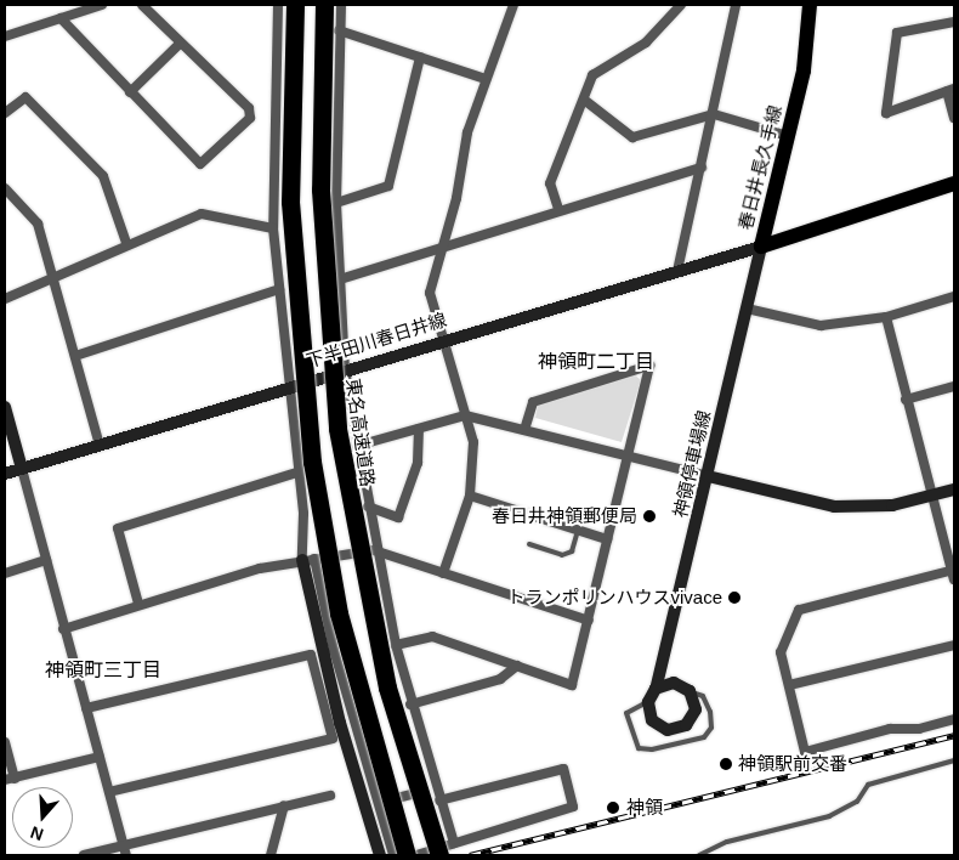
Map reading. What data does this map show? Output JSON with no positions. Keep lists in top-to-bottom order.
{
  "streets": {
    "highway": ["東名高速道路"],
    "main road": ["春日井長久手線", "下半田川春日井線", "神領停車場線"]
  },
  "crossings": [
    ["春日井長久手線", "下半田川春日井線"],
    ["春日井長久手線", "神領停車場線"],
    ["下半田川春日井線", "神領停車場線"]
  ],
  "districts": ["神領町二丁目", "神領町三丁目"],
  "places": [
    "春日井神領郵便局",
    "トランポリンハウスvivace",
    "神領駅前交番",
    "神領"
  ],
  "north": "bottom"
}
